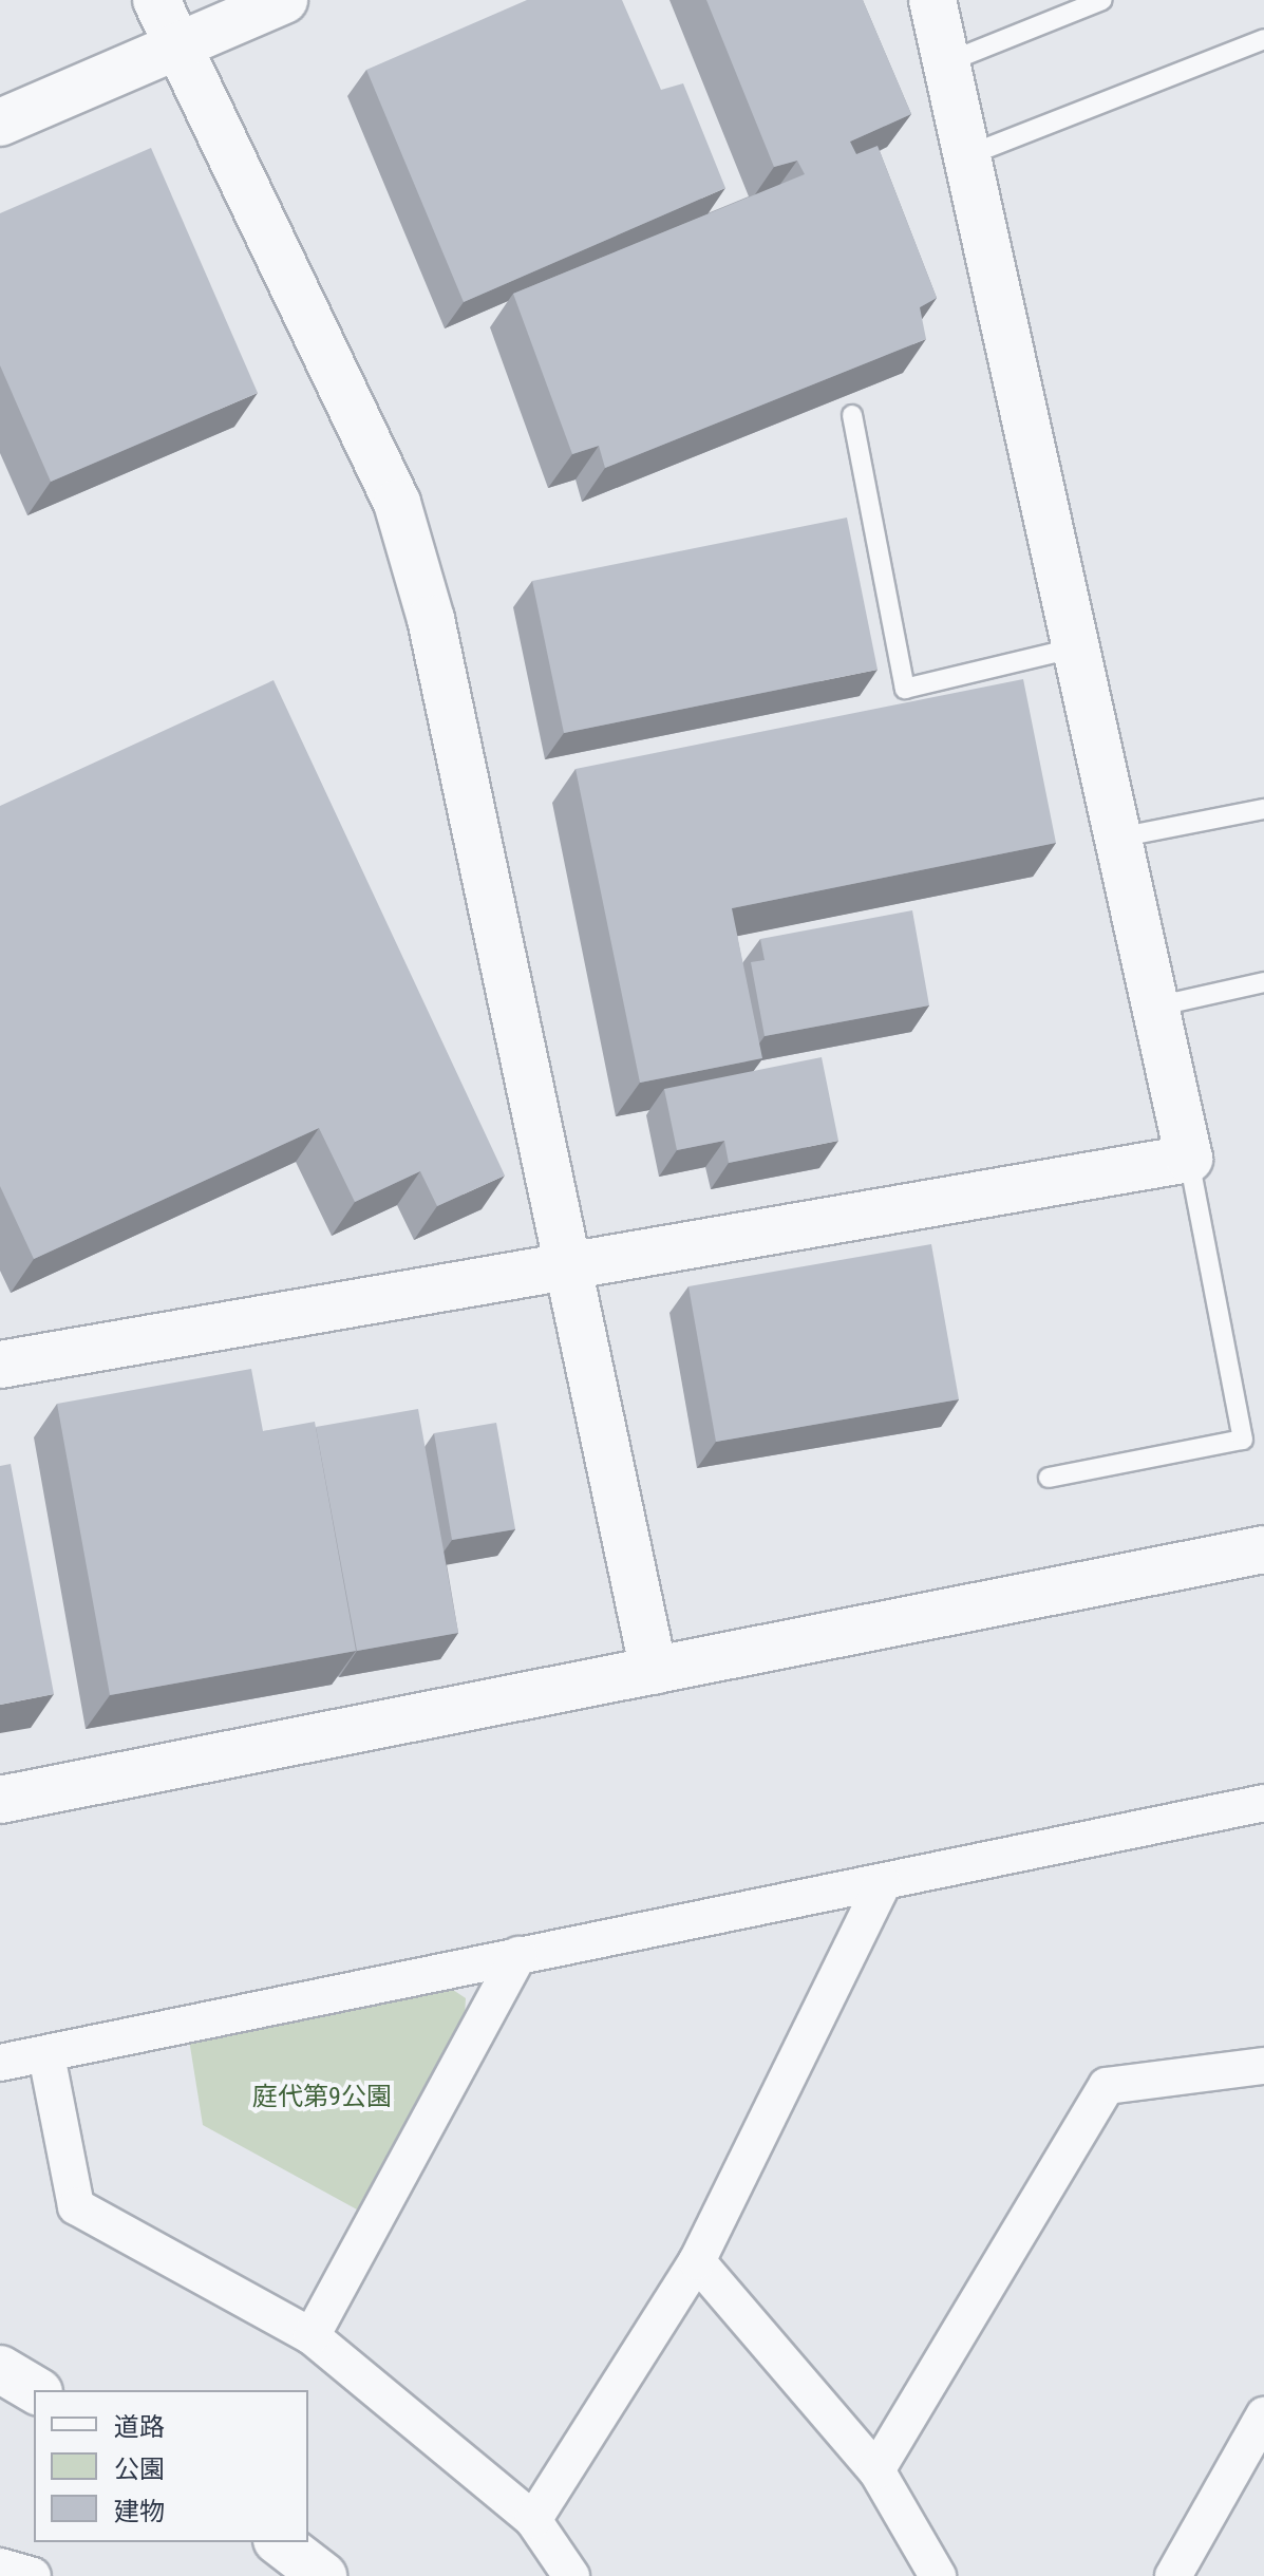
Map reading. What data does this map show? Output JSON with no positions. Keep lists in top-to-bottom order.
{
  "parks": ["庭代第9公園"],
  "legend": ["道路", "公園", "建物"]
}
